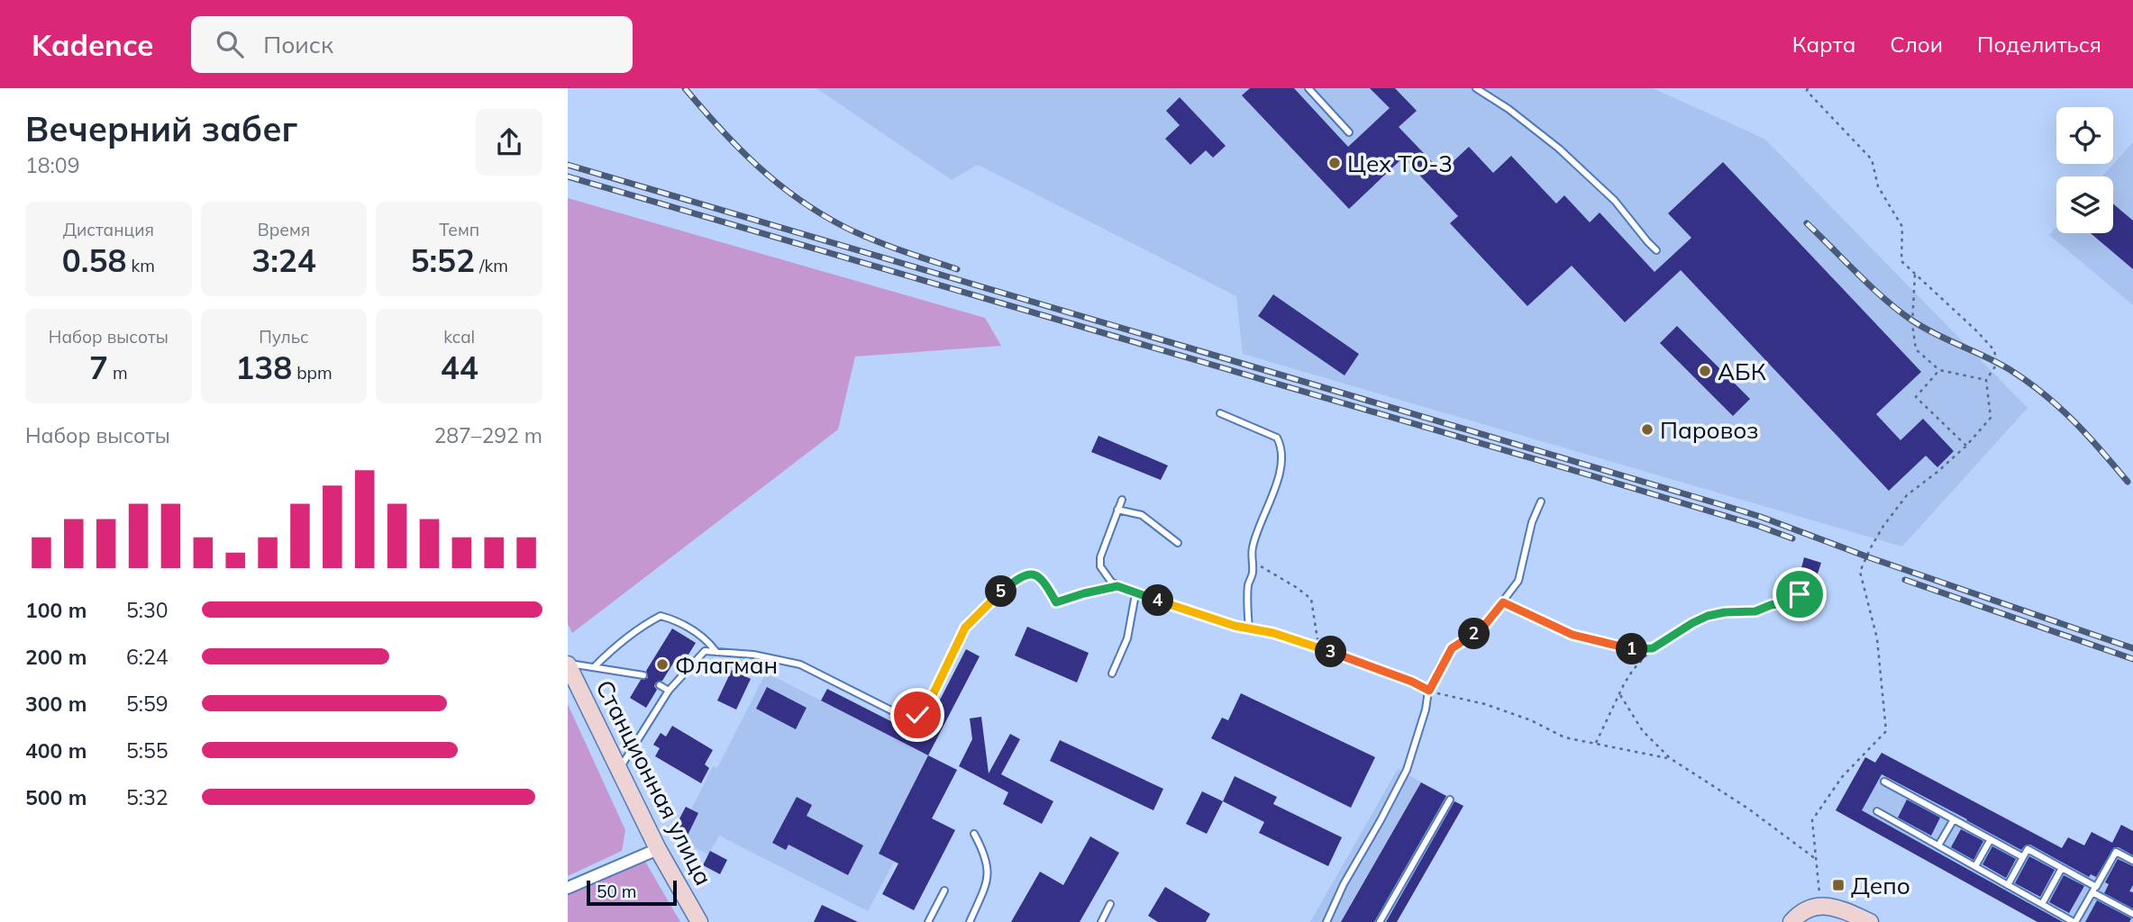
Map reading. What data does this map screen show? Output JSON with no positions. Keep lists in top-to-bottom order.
{
  "streets": {
    "main road": ["Станционная улица"]
  },
  "places": {
    "other": [
      "Цех ТО-3",
      "АБК",
      "Паровоз",
      "Флагман"
    ],
    "transit": ["Депо"]
  },
  "scale_bar": "50 m",
  "page": {
    "header": "Kadence",
    "search": "Поиск",
    "nav": ["Карта", "Слои", "Поделиться"],
    "heading": ["Вечерний забег", "18:09"],
    "stats": [
      ["Дистанция", "0.58 km"],
      ["Время", "3:24"],
      ["Темп", "5:52 /km"],
      ["Набор высоты", "7 m"],
      ["Пульс", "138 bpm"],
      ["kcal", "44"]
    ],
    "chart": ["Набор высоты", "287–292 m"],
    "pins": [
      "5",
      "4",
      "2",
      "1",
      "3"
    ],
    "list": [
      {
        "name": "100 m",
        "note": "5:30"
      },
      {
        "name": "200 m",
        "note": "6:24"
      },
      {
        "name": "300 m",
        "note": "5:59"
      },
      {
        "name": "400 m",
        "note": "5:55"
      },
      {
        "name": "500 m",
        "note": "5:32"
      }
    ],
    "scale": "50 m"
  }
}
